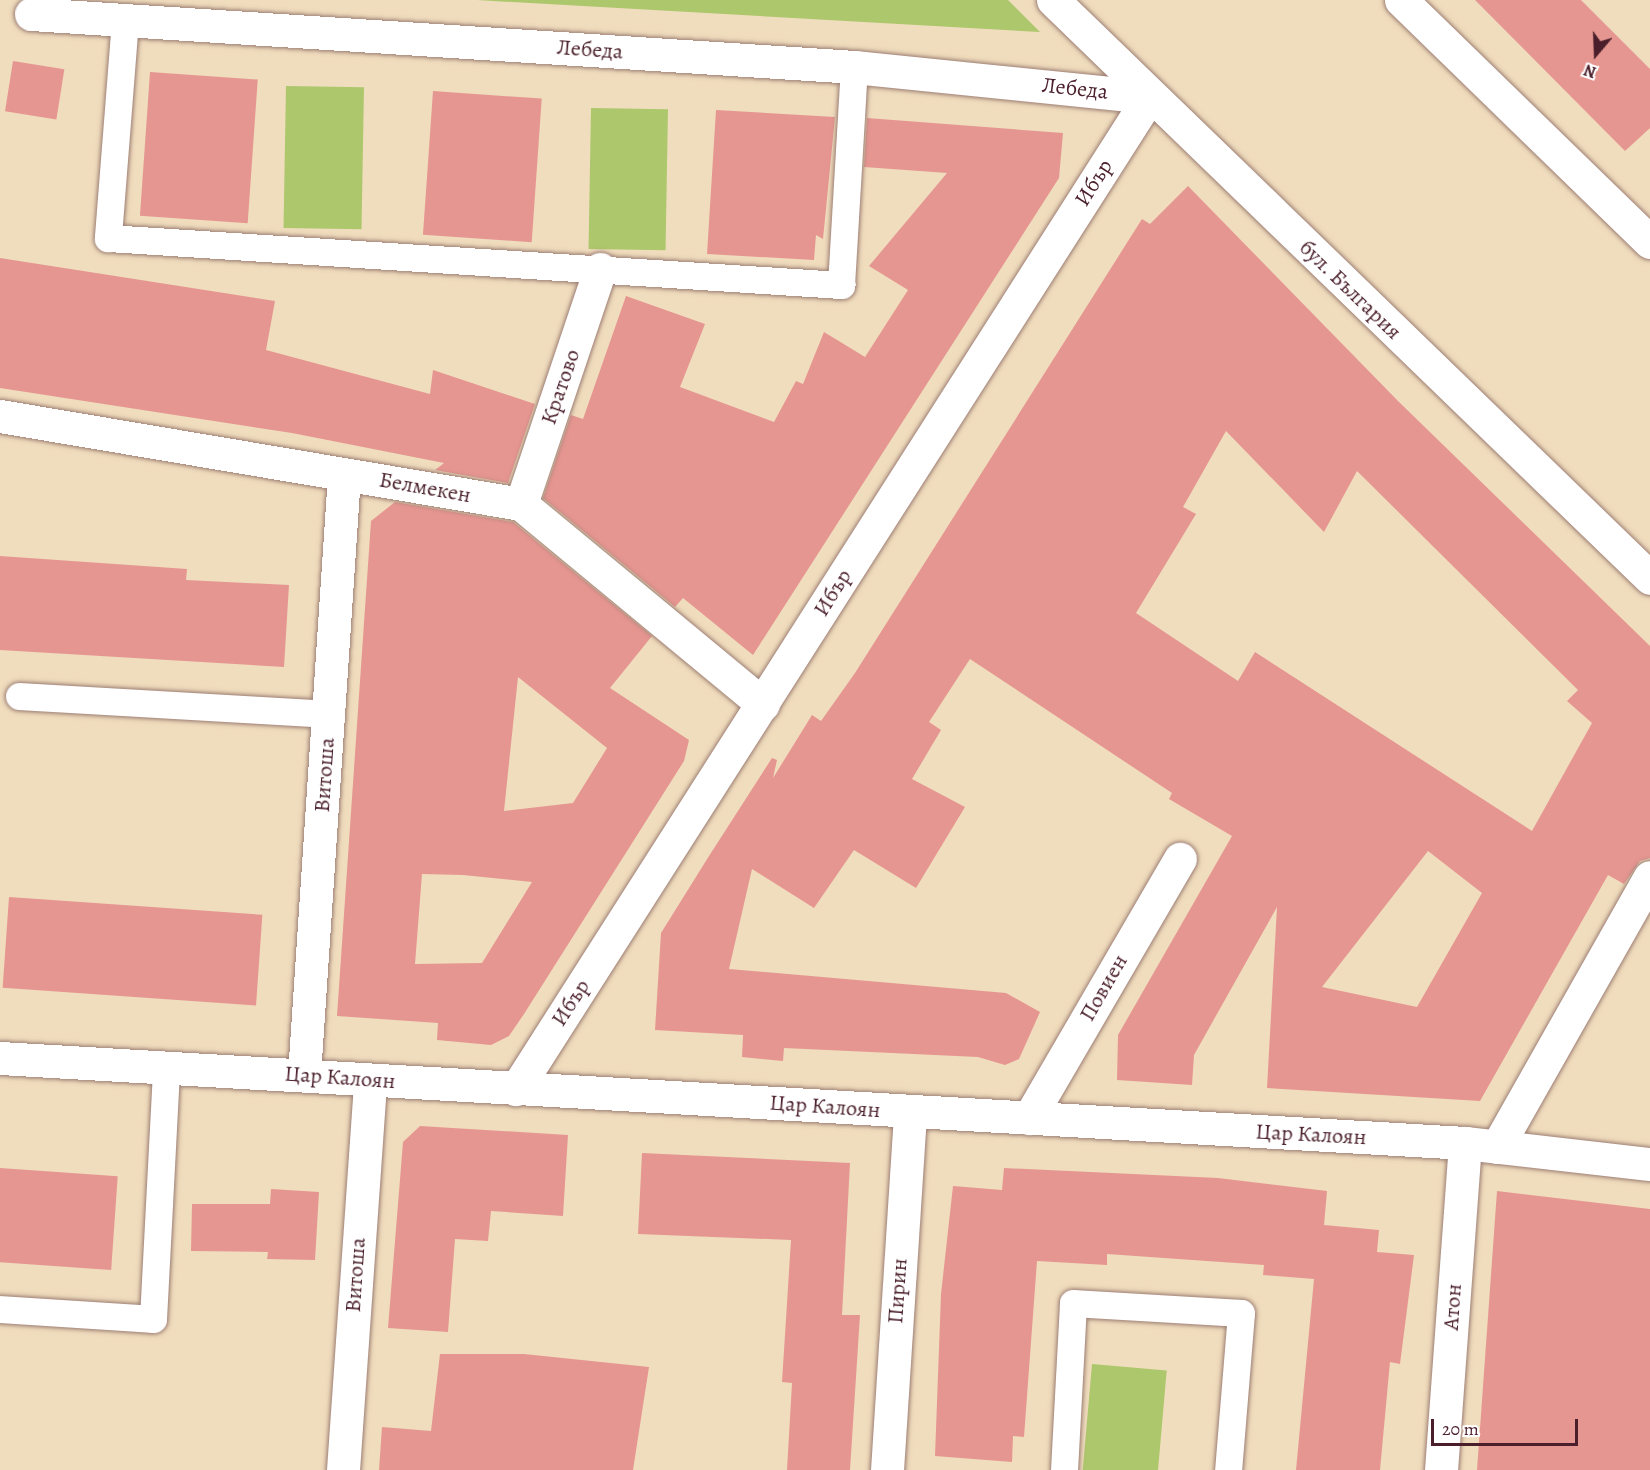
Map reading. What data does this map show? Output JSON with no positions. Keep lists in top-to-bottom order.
{
  "streets": {
    "street": [
      "Лебеда",
      "Ибър",
      "бул. България",
      "Кратово",
      "Белмекен",
      "Витоша",
      "Повиен",
      "Цар Калоян",
      "Пирин",
      "Атон"
    ]
  },
  "crossings": [
    ["Лебеда", "Ибър"],
    ["Лебеда", "бул. България"],
    ["Ибър", "бул. България"],
    ["Ибър", "Белмекен"],
    ["Ибър", "Цар Калоян"],
    ["Кратово", "Белмекен"],
    ["Белмекен", "Витоша"],
    ["Витоша", "Цар Калоян"],
    ["Повиен", "Цар Калоян"],
    ["Цар Калоян", "Пирин"],
    ["Цар Калоян", "Атон"]
  ],
  "scale_bar": "20 m",
  "north": "bottom"
}
